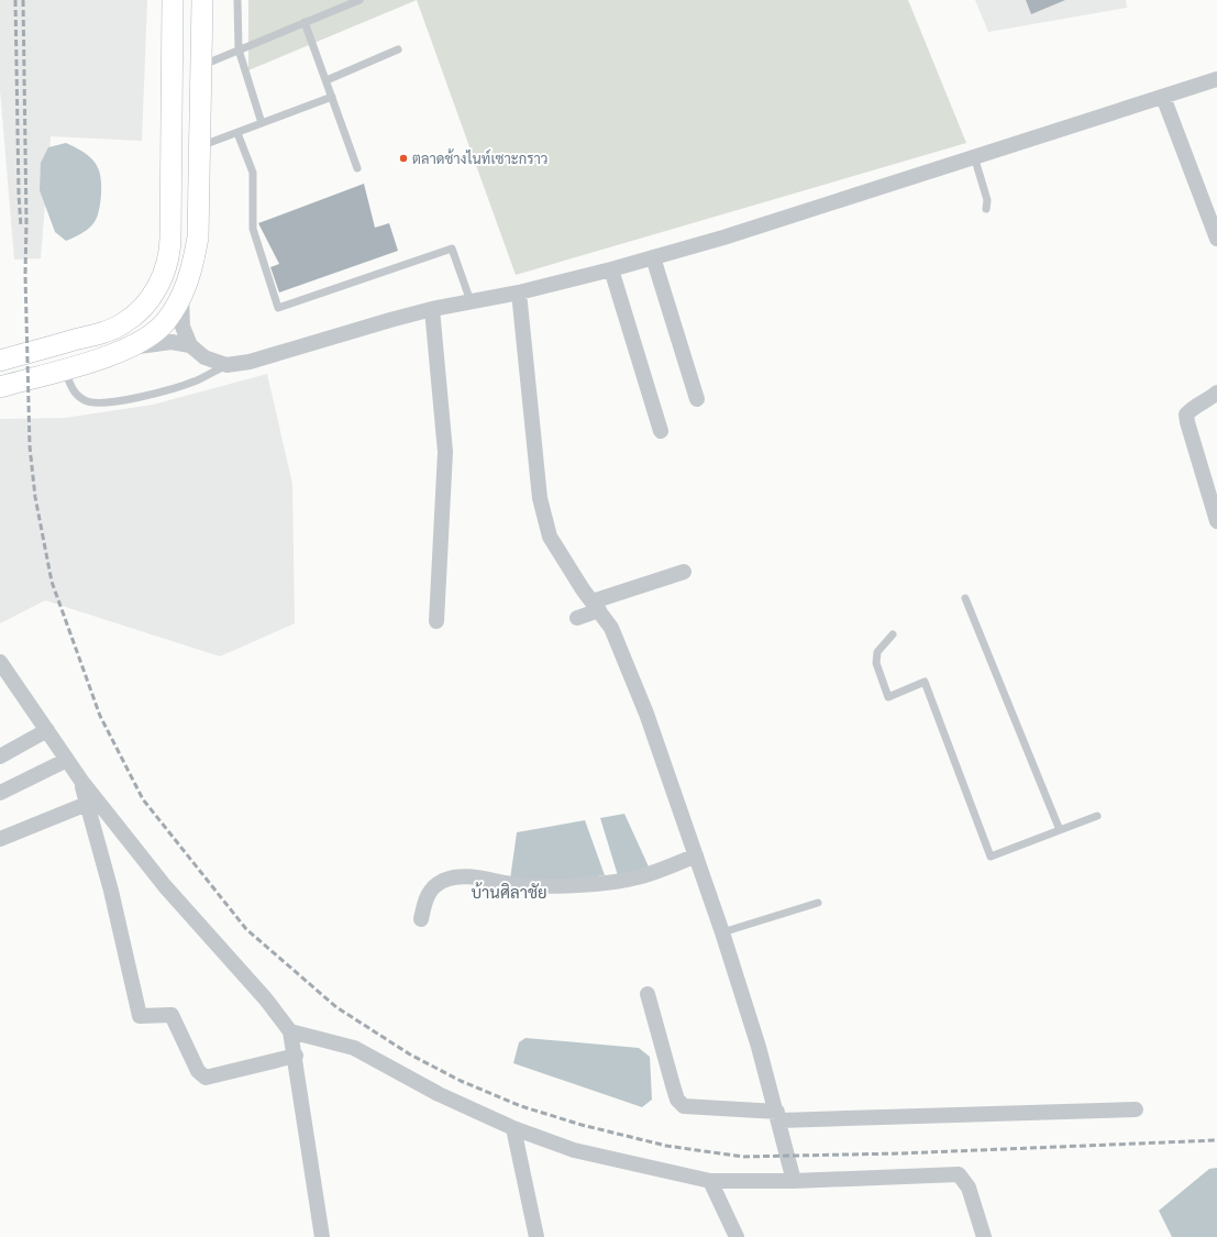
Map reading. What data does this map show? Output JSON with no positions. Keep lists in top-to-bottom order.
{
  "districts": ["บ้านศิลาชัย"],
  "places": ["ตลาดช้างไนท์เซาะกราว"]
}
